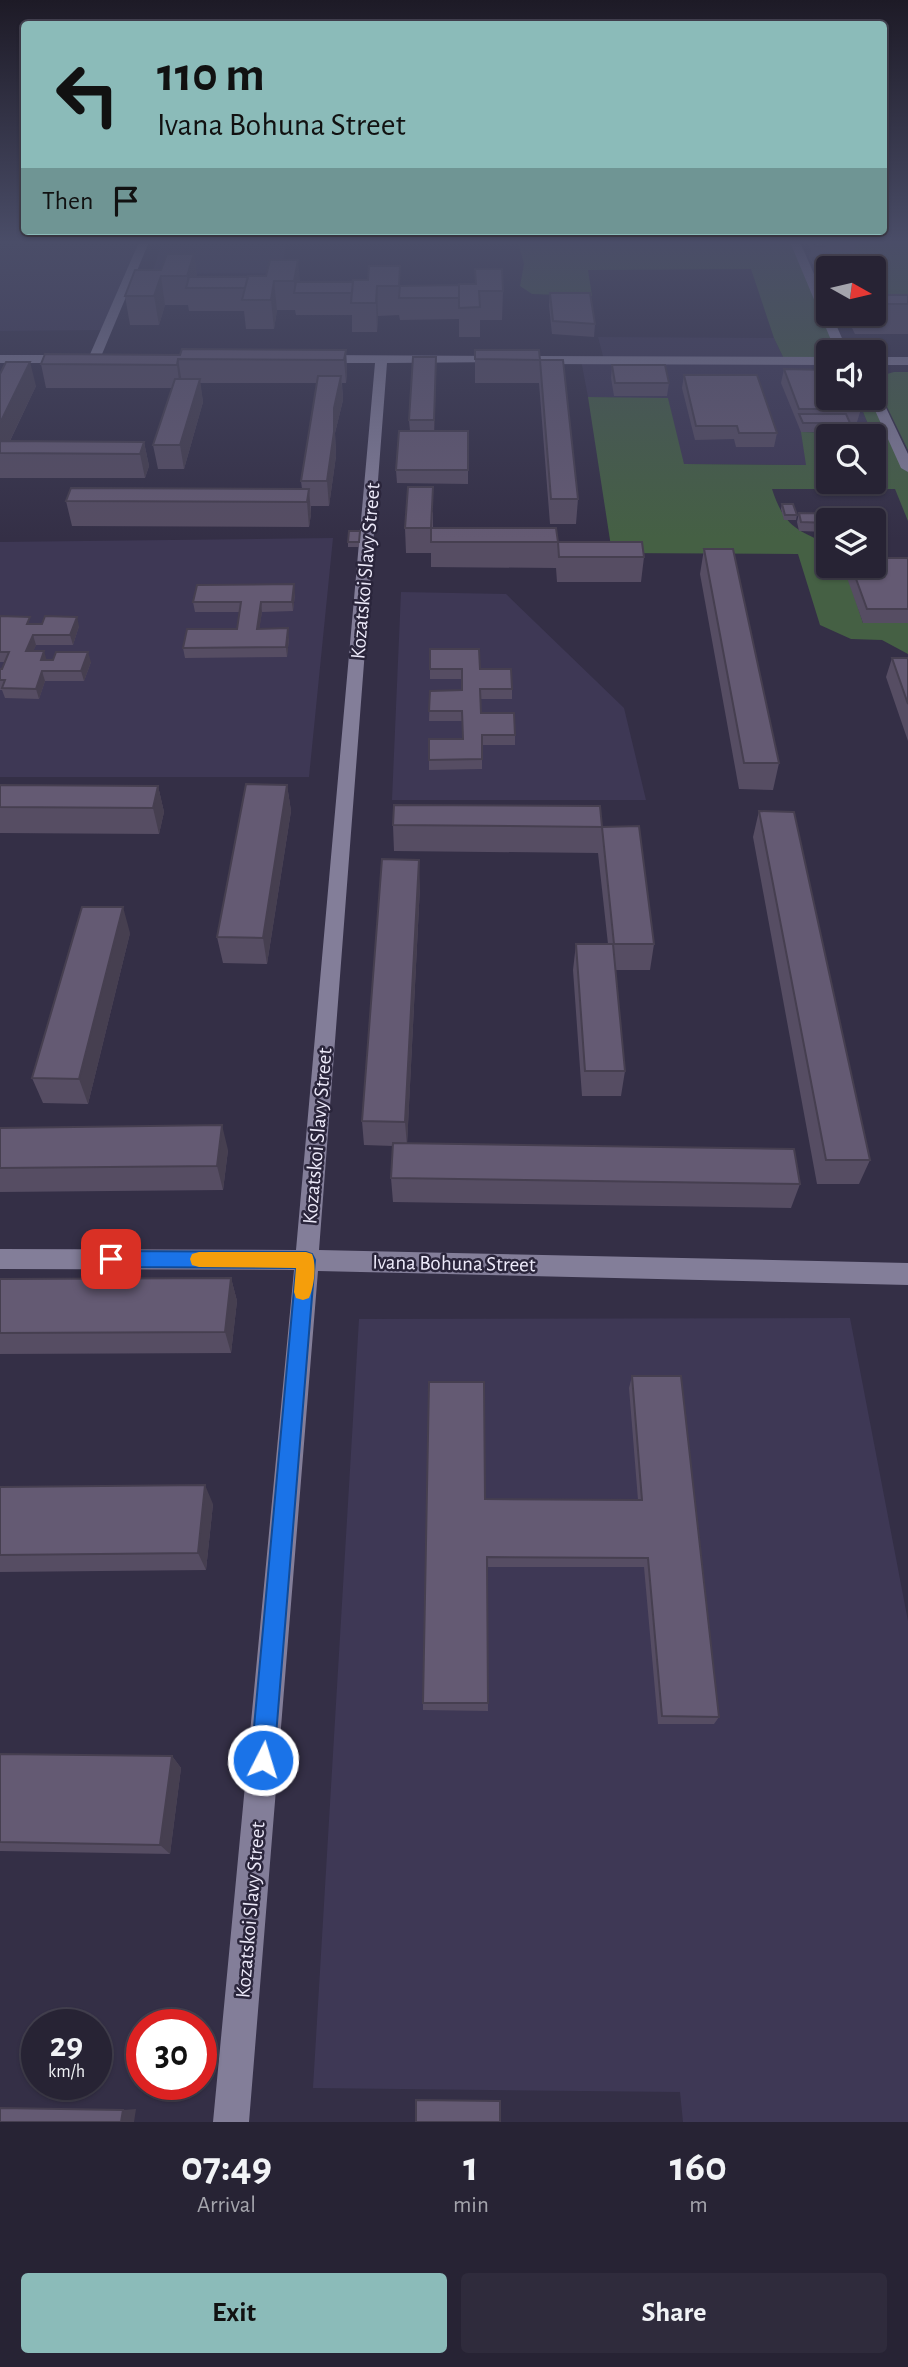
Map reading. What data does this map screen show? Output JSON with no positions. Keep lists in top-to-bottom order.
{
  "streets": {
    "street": ["Kozatskoi Slavy Street", "Ivana Bohuna Street"]
  },
  "crossings": [
    ["Kozatskoi Slavy Street", "Ivana Bohuna Street"]
  ],
  "north": "right",
  "page": {
    "turn": ["110 m", "Ivana Bohuna Street"],
    "then": "Then",
    "speed": "29 km/h",
    "limit": "30",
    "eta": [
      "07:49",
      "Arrival",
      "1",
      "min",
      "160",
      "m"
    ],
    "buttons": ["Exit", "Share"]
  }
}
